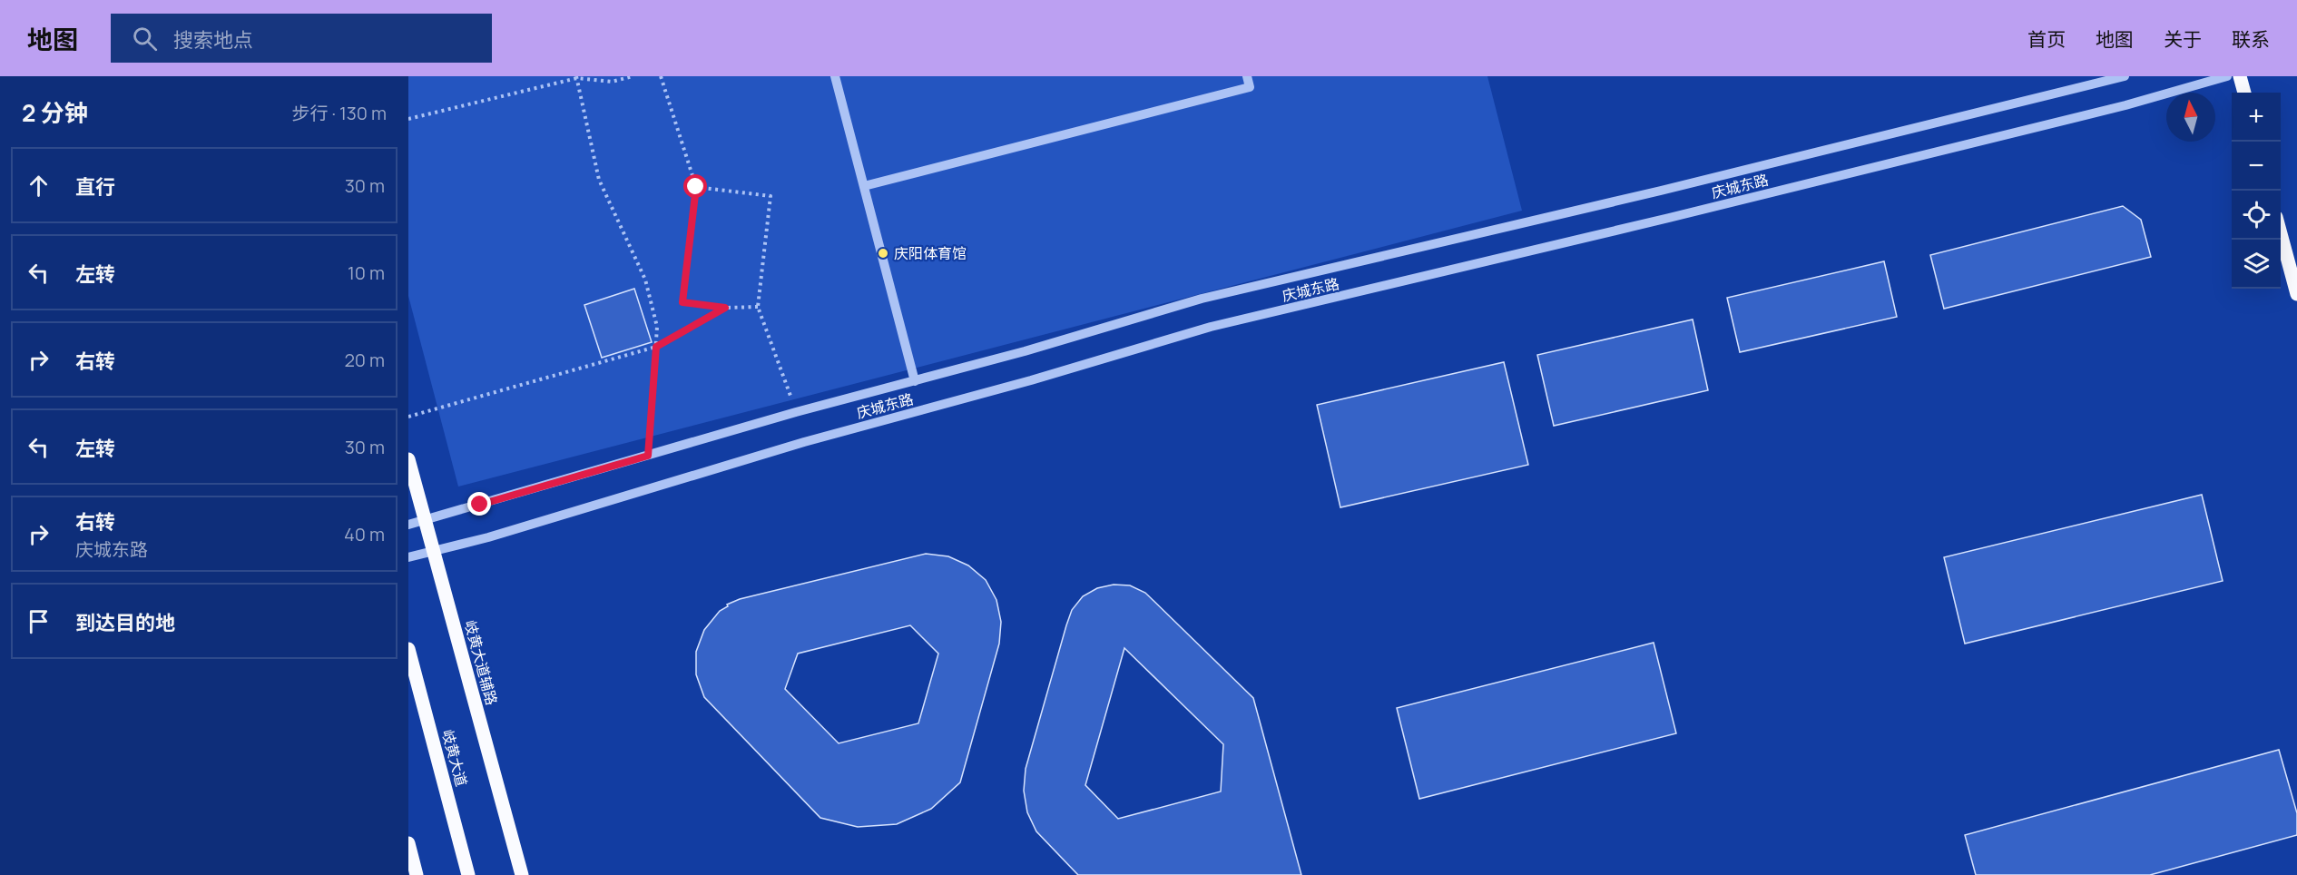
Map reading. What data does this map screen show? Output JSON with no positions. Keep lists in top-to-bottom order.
{
  "streets": {
    "main road": ["岐黄大道辅路", "岐黄大道"],
    "street": ["庆城东路"]
  },
  "crossings": [
    ["庆城东路", "岐黄大道辅路"]
  ],
  "places": ["庆阳体育馆"],
  "north": "top",
  "page": {
    "header": "地图",
    "search": "搜索地点",
    "nav": [
      "首页",
      "地图",
      "关于",
      "联系"
    ],
    "heading": ["2 分钟", "步行 · 130 m"],
    "map_buttons": ["+", "−"],
    "list": [
      ["直行", "30 m"],
      ["左转", "10 m"],
      ["右转", "20 m"],
      ["左转", "30 m"],
      ["右转", "庆城东路", "40 m"],
      "到达目的地"
    ]
  }
}
